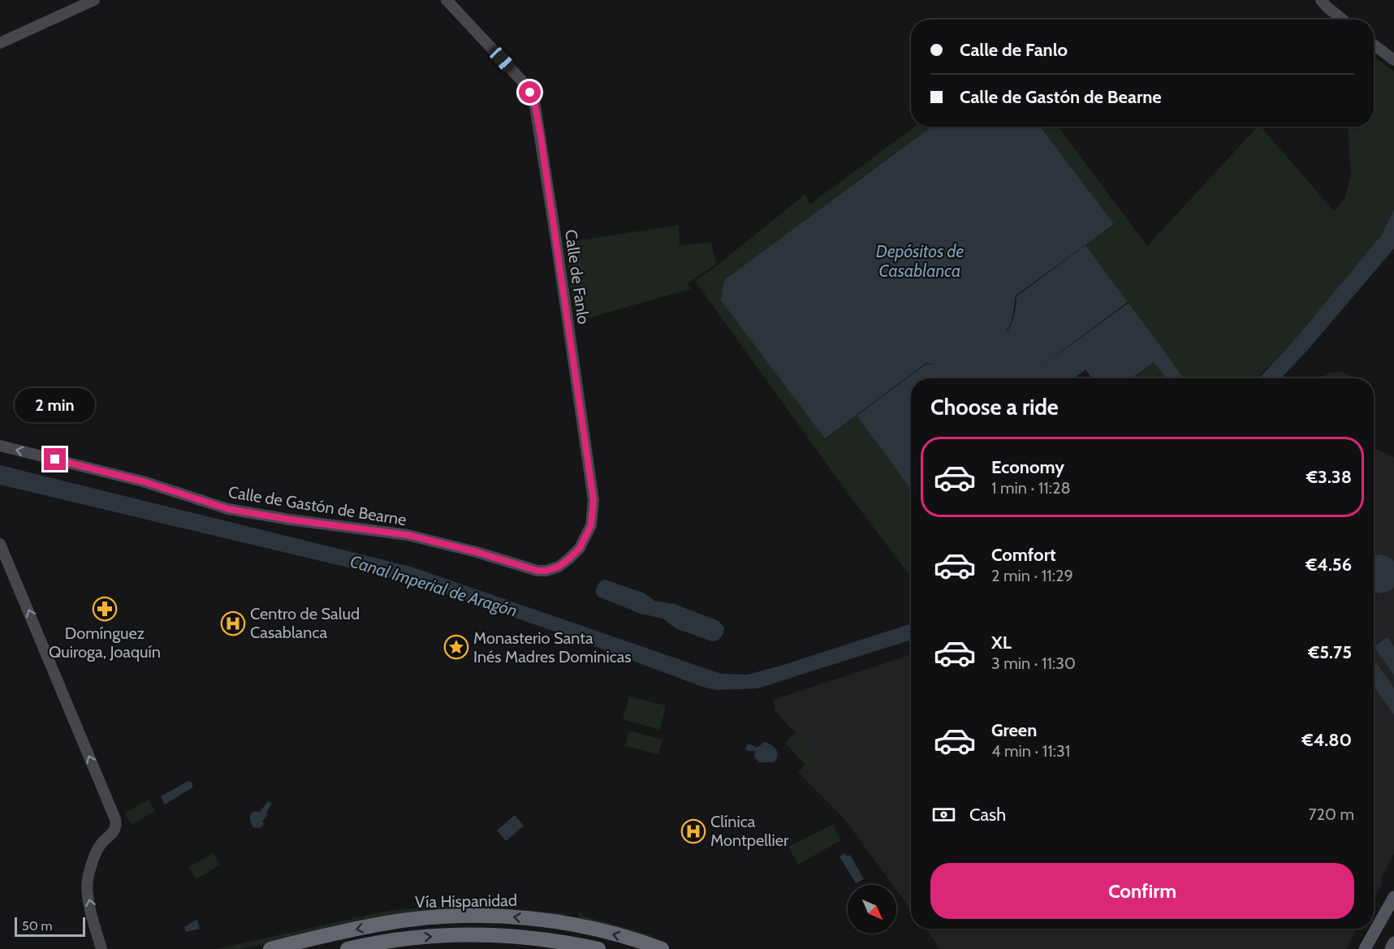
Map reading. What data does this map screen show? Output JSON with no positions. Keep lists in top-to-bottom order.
{
  "streets": {
    "highway": ["Vía Hispanidad"],
    "street": ["Calle de Fanlo", "Calle de Gastón de Bearne"]
  },
  "crossings": [
    ["Calle de Fanlo", "Calle de Gastón de Bearne"]
  ],
  "one_way": ["Calle de Gastón de Bearne"],
  "water": ["Depósitos de Casablanca", "Canal Imperial de Aragón"],
  "places": {
    "pharmacy": ["Domínguez Quiroga, Joaquín"],
    "hospital": ["Centro de Salud Casablanca", "Clínica Montpellier"],
    "place": ["Monasterio Santa Inés Madres Dominicas"]
  },
  "scale_bar": "50 m",
  "north": "bottom right",
  "page": {
    "banner": ["Calle de Fanlo", "Calle de Gastón de Bearne"],
    "heading": "Choose a ride",
    "bubble": "2 min",
    "list": [
      {
        "name": "Economy",
        "note": "1 min · 11:28",
        "value": "€3.38"
      },
      {
        "name": "Comfort",
        "note": "2 min · 11:29",
        "value": "€4.56"
      },
      {
        "name": "XL",
        "note": "3 min · 11:30",
        "value": "€5.75"
      },
      {
        "name": "Green",
        "note": "4 min · 11:31",
        "value": "€4.80"
      }
    ],
    "pay": ["Cash", "720 m"],
    "buttons": "Confirm",
    "scale": "50 m"
  }
}
